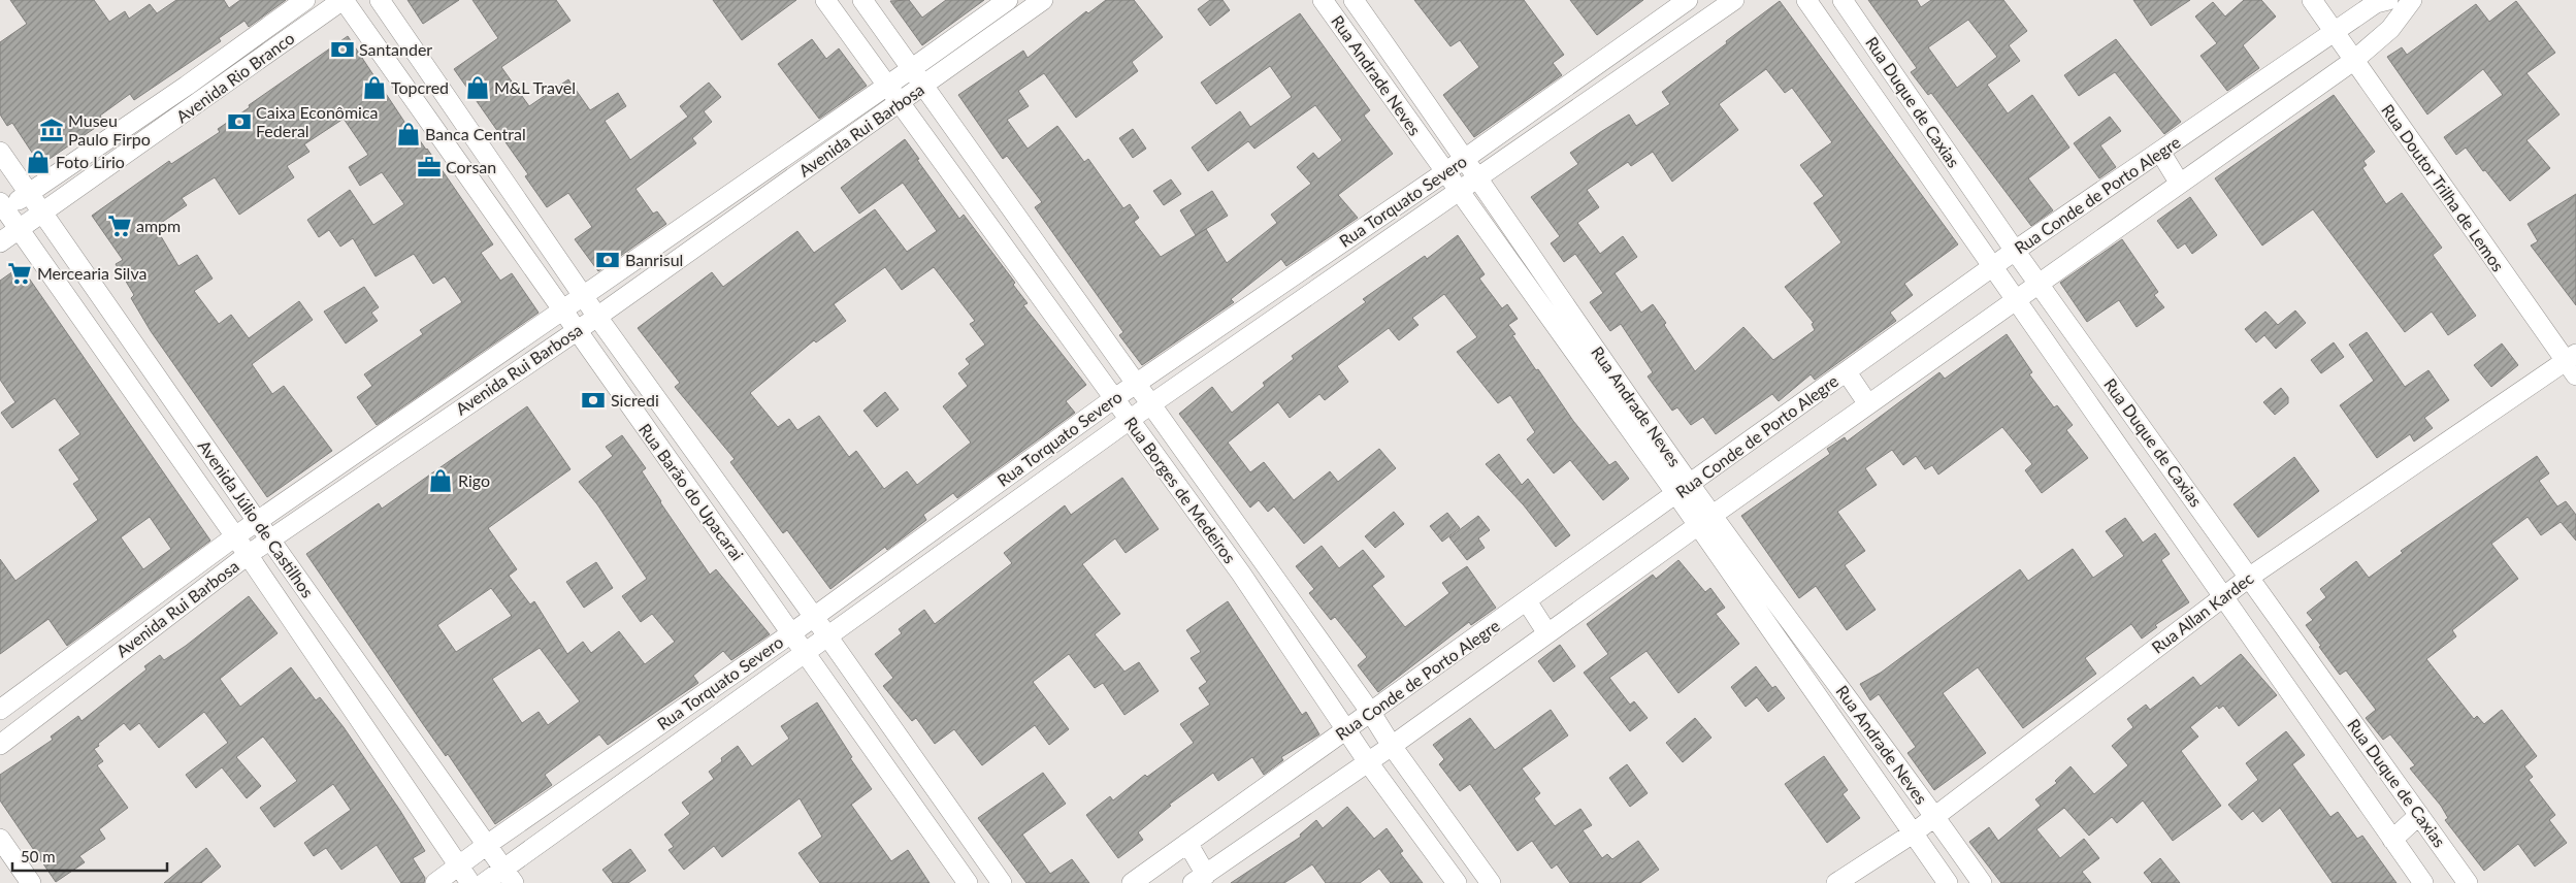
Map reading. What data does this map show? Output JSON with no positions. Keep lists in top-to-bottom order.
{
  "streets": {
    "street": [
      "Rua Andrade Neves",
      "Avenida Rio Branco",
      "Rua Duque de Caxias",
      "Avenida Rui Barbosa",
      "Rua Doutor Trilha de Lemos",
      "Rua Conde de Porto Alegre",
      "Rua Torquato Severo",
      "Rua Borges de Medeiros",
      "Rua Barão do Upacarai",
      "Avenida Júlio de Castilhos",
      "Rua Allan Kardec"
    ]
  },
  "crossings": [
    ["Rua Andrade Neves", "Rua Conde de Porto Alegre"],
    ["Rua Andrade Neves", "Rua Torquato Severo"],
    ["Rua Andrade Neves", "Rua Allan Kardec"],
    ["Avenida Rio Branco", "Rua Barão do Upacarai"],
    ["Avenida Rio Branco", "Avenida Júlio de Castilhos"],
    ["Rua Duque de Caxias", "Rua Conde de Porto Alegre"],
    ["Rua Duque de Caxias", "Rua Allan Kardec"],
    ["Avenida Rui Barbosa", "Rua Borges de Medeiros"],
    ["Avenida Rui Barbosa", "Rua Barão do Upacarai"],
    ["Avenida Rui Barbosa", "Avenida Júlio de Castilhos"],
    ["Rua Doutor Trilha de Lemos", "Rua Conde de Porto Alegre"],
    ["Rua Doutor Trilha de Lemos", "Rua Allan Kardec"],
    ["Rua Conde de Porto Alegre", "Rua Borges de Medeiros"],
    ["Rua Torquato Severo", "Rua Borges de Medeiros"],
    ["Rua Torquato Severo", "Rua Barão do Upacarai"],
    ["Rua Torquato Severo", "Avenida Júlio de Castilhos"]
  ],
  "places": {
    "bank": [
      "Santander",
      "Caixa Econômica Federal",
      "Banrisul",
      "Sicredi"
    ],
    "shop": [
      "Topcred",
      "M&L Travel",
      "Banca Central",
      "Foto Lirio",
      "Rigo"
    ],
    "museum": ["Museu Paulo Firpo"],
    "office": ["Corsan"],
    "supermarket": ["ampm", "Mercearia Silva"]
  },
  "scale_bar": "50 m"
}
